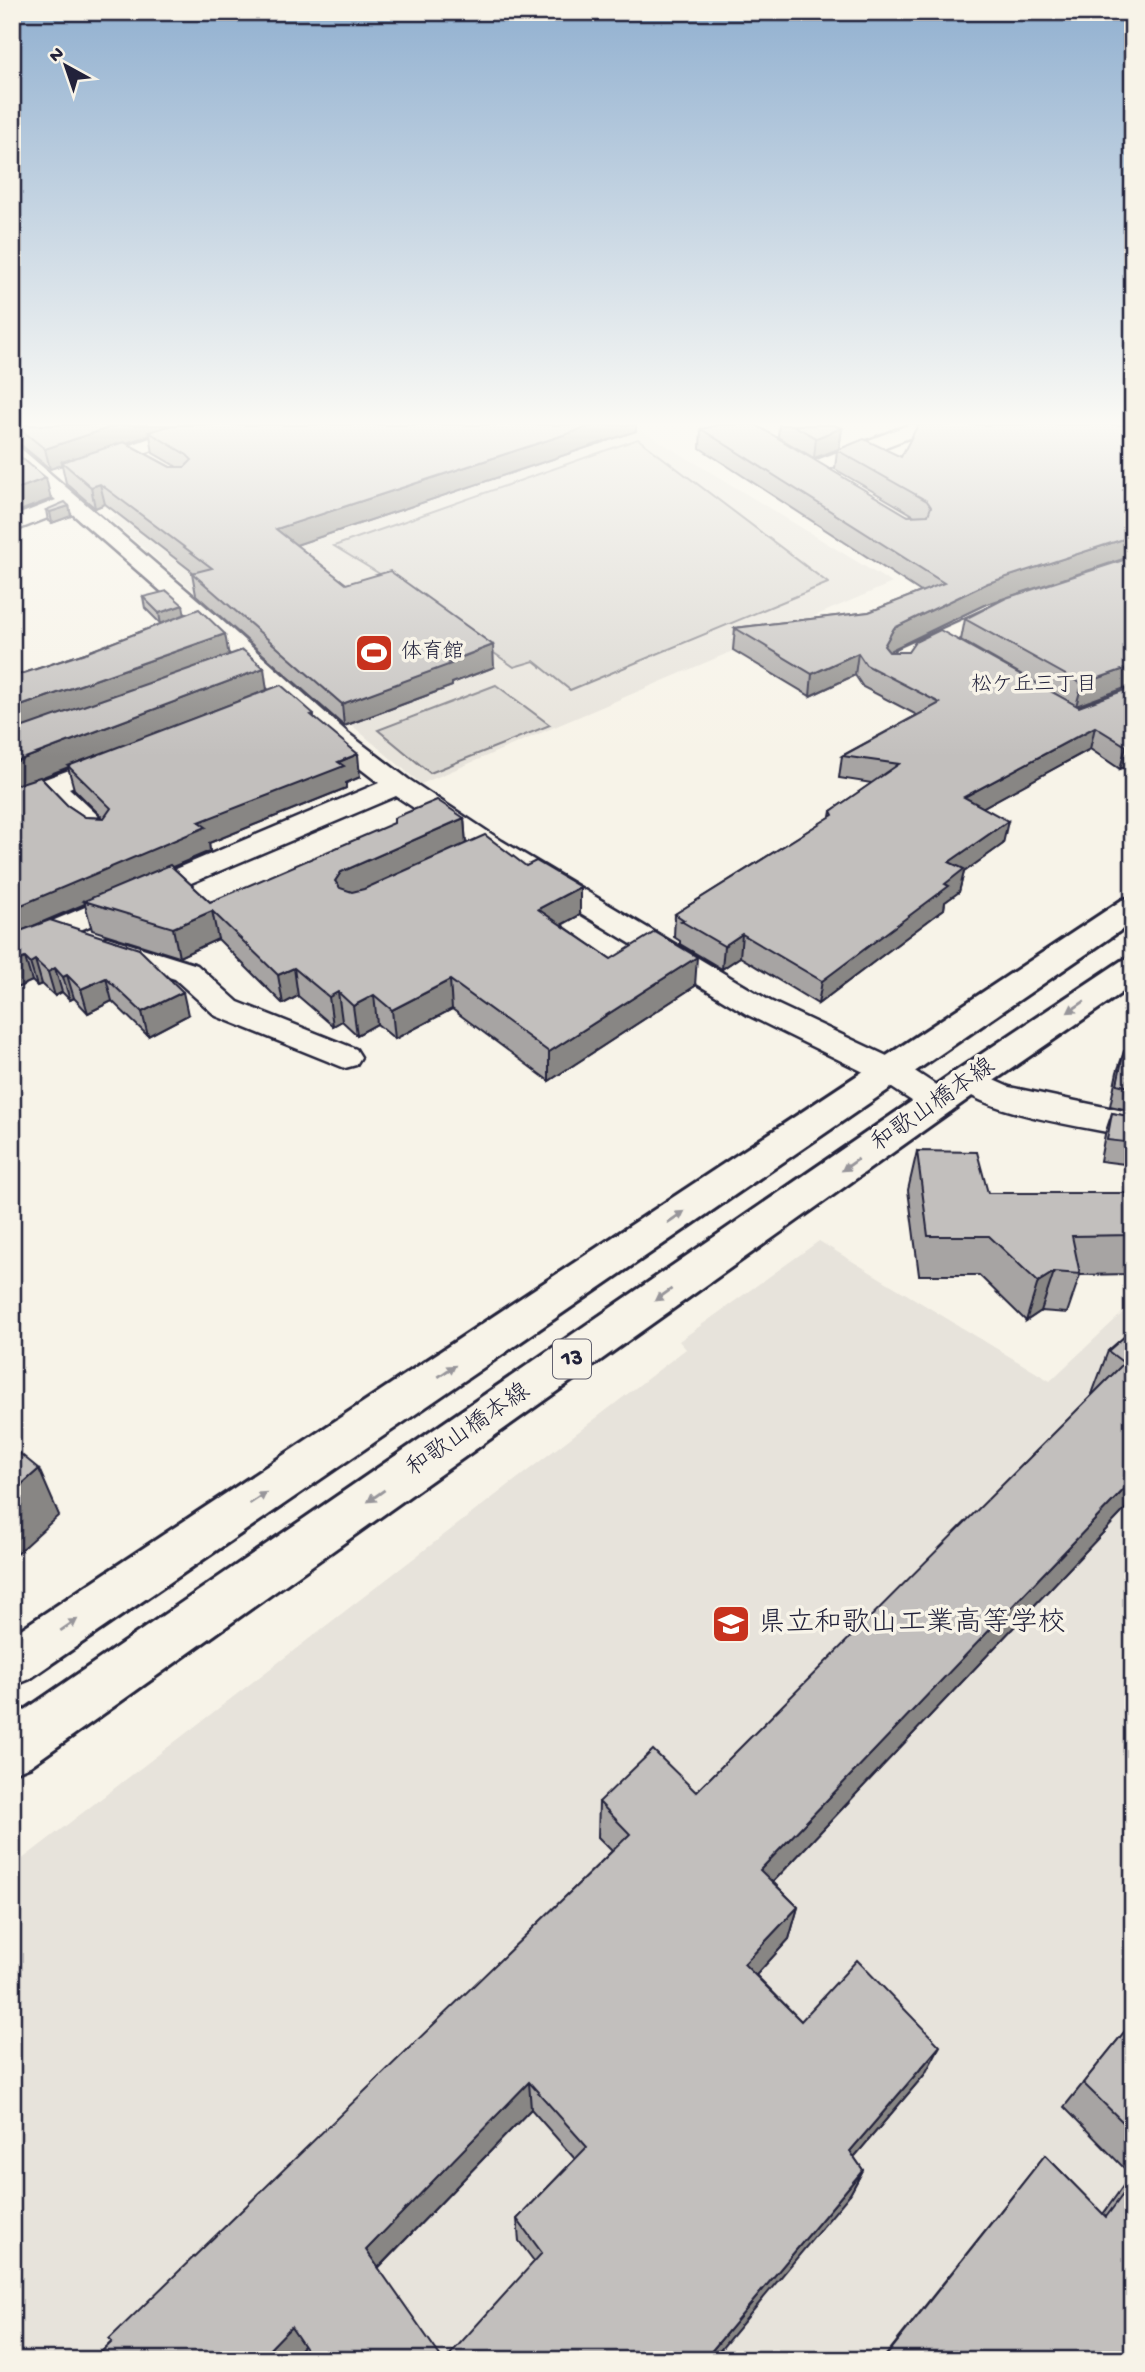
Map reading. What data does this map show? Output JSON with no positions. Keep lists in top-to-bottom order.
{
  "streets": {
    "main road": ["和歌山橋本線", "13"]
  },
  "districts": ["松ケ丘三丁目"],
  "places": {
    "sports": ["体育館"],
    "school or university": ["県立和歌山工業高等学校"]
  },
  "north": "top left"
}
